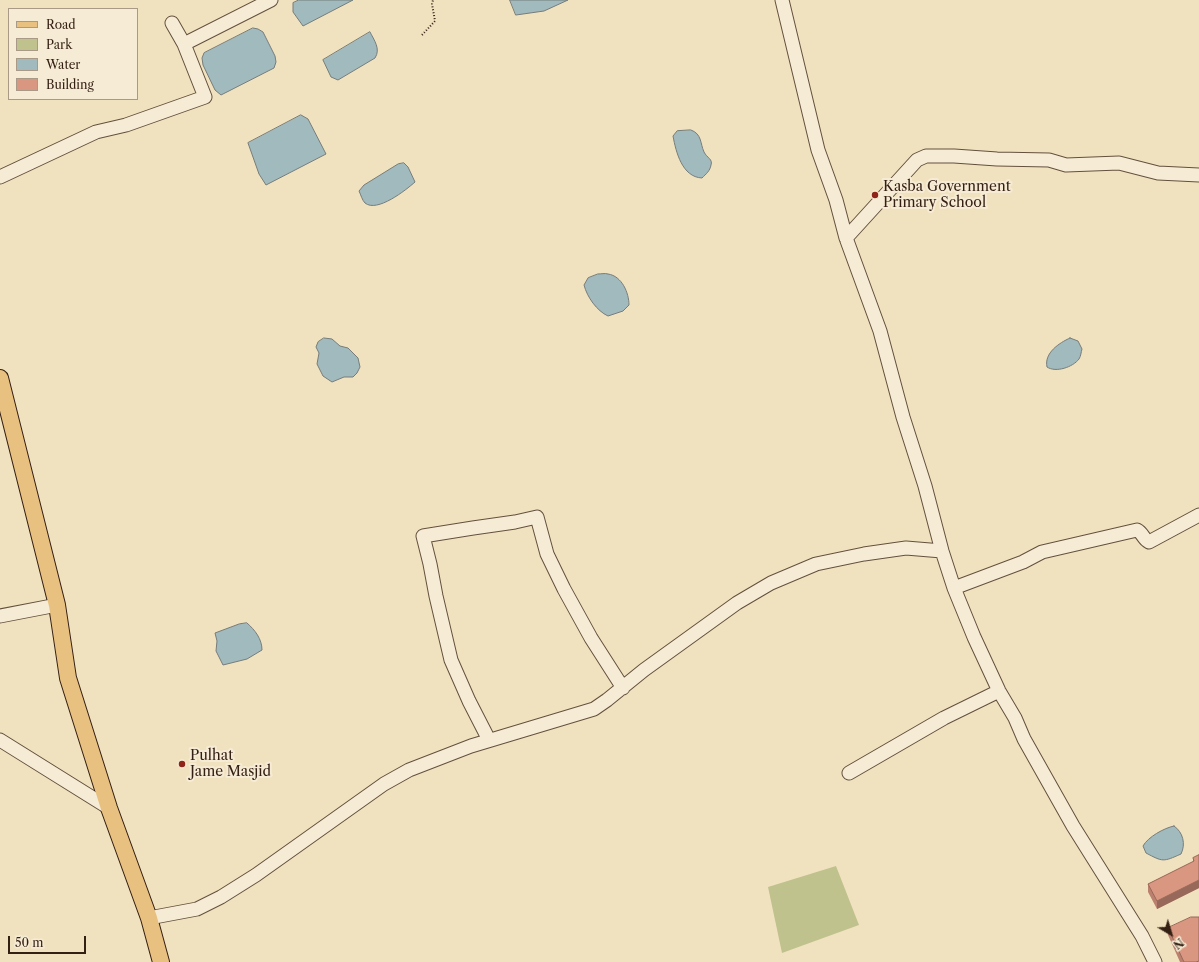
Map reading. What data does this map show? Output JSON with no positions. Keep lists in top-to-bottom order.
{
  "places": ["Kasba Government Primary School", "Pulhat Jame Masjid"],
  "legend": [
    "Road",
    "Park",
    "Water",
    "Building"
  ],
  "scale_bar": "50 m",
  "north": "bottom right"
}
